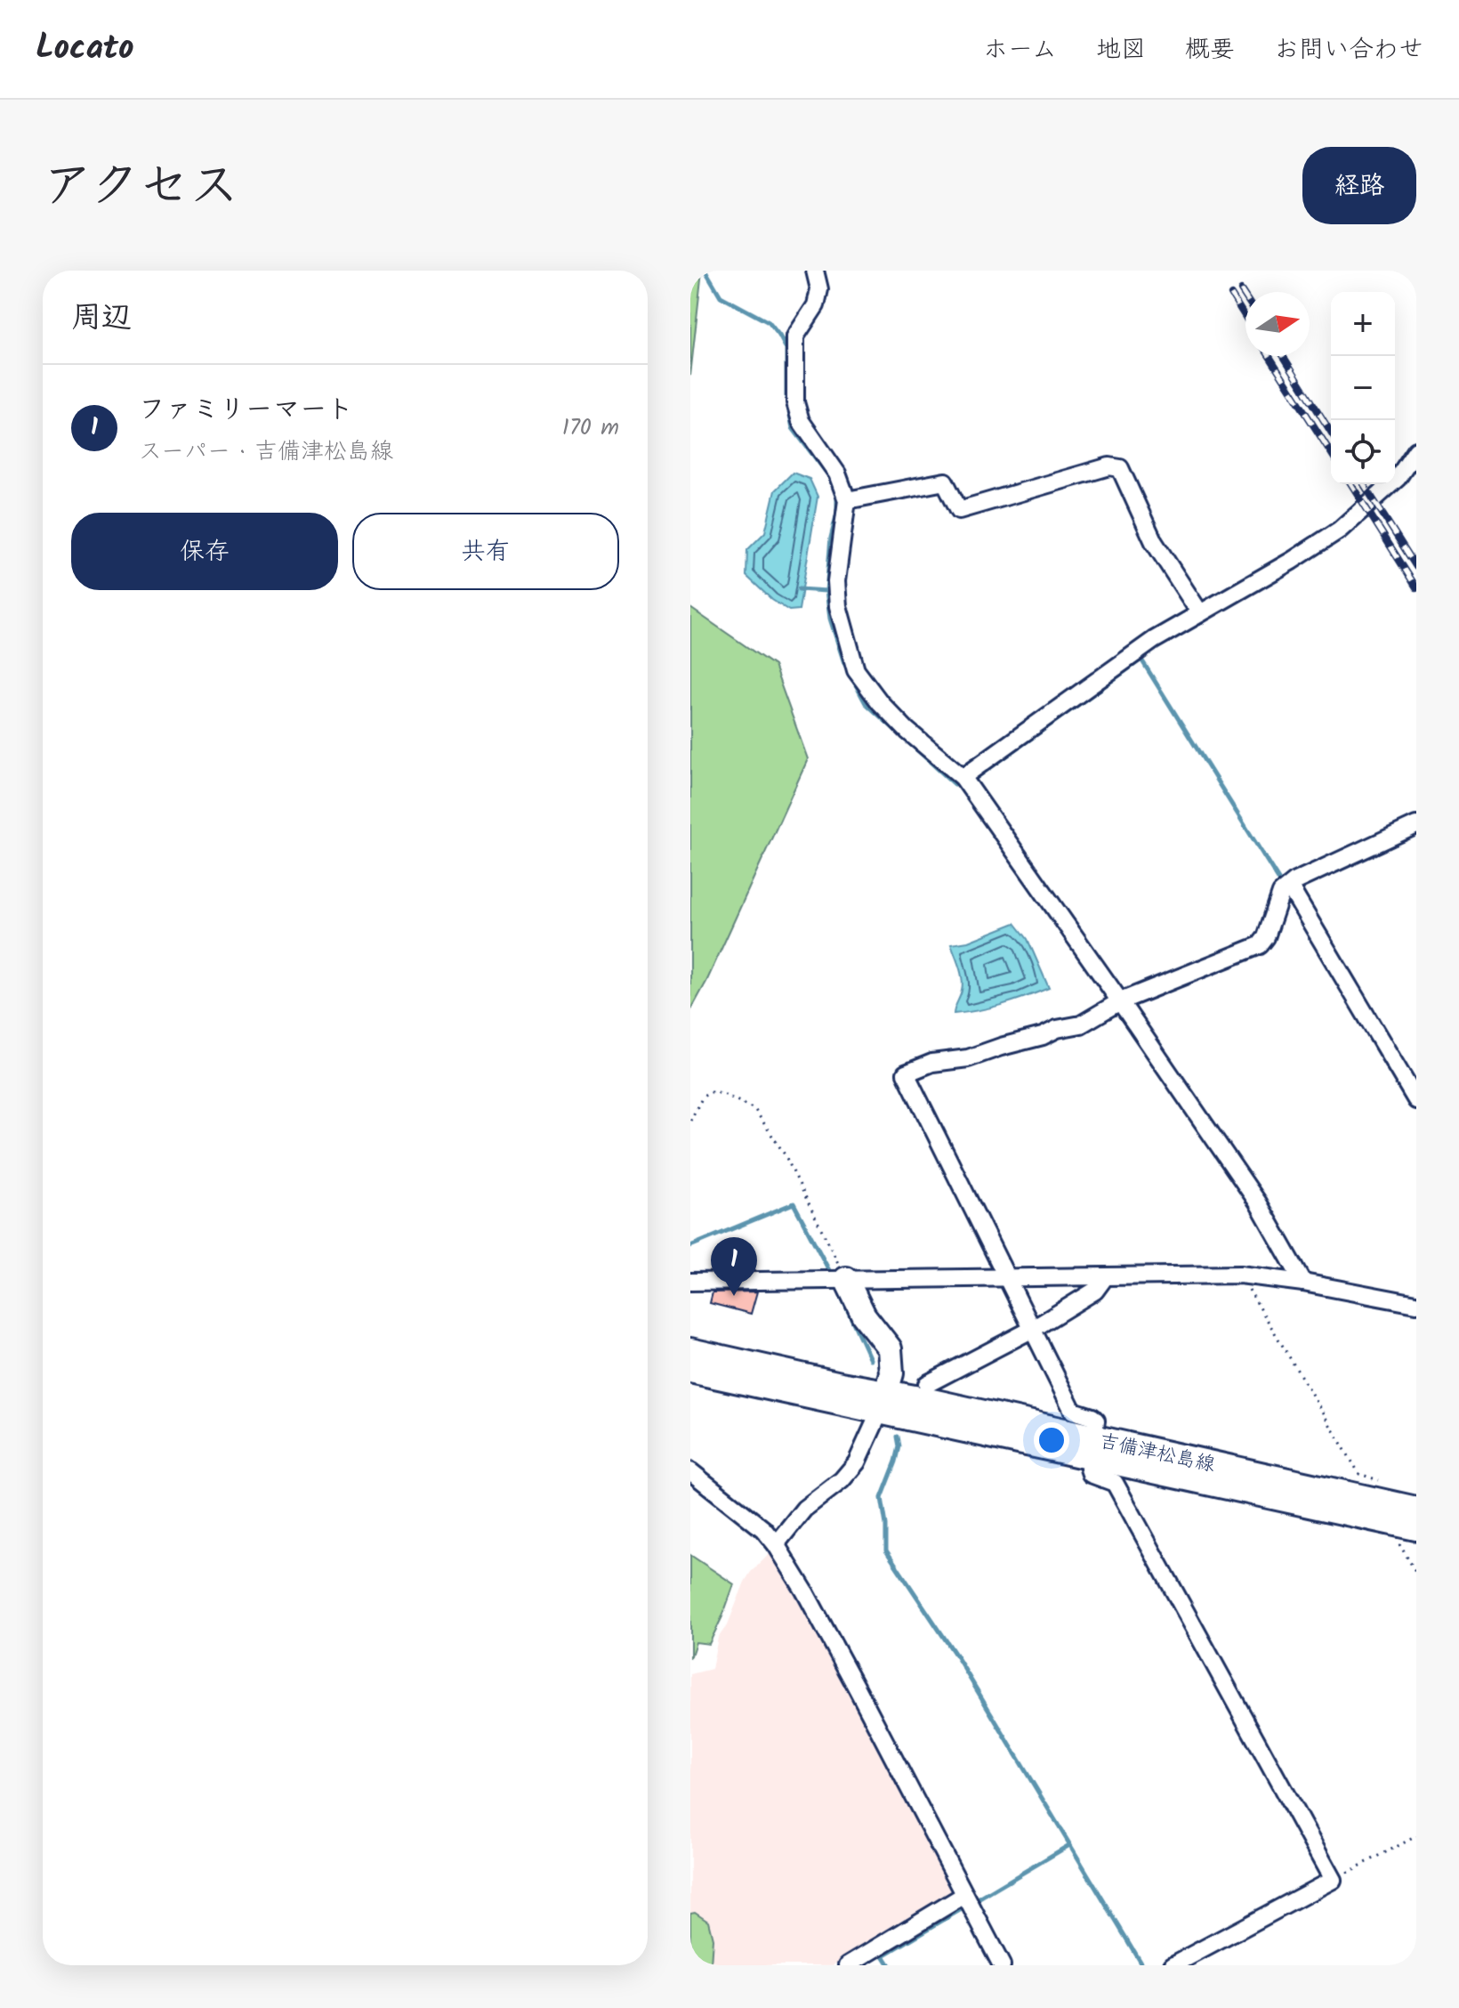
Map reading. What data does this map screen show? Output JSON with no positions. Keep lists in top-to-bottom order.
{
  "streets": {
    "main road": ["吉備津松島線"]
  },
  "north": "right",
  "page": {
    "header": "Locato",
    "nav": [
      "ホーム",
      "地図",
      "概要",
      "お問い合わせ"
    ],
    "title": "アクセス",
    "buttons": [
      "経路",
      ["保存", "共有"]
    ],
    "heading": "周辺",
    "map_buttons": ["+", "−"],
    "list": [
      {
        "mark": "1",
        "name": "ファミリーマート",
        "note": "スーパー · 吉備津松島線",
        "value": "170 m"
      }
    ],
    "pins": "1"
  }
}
